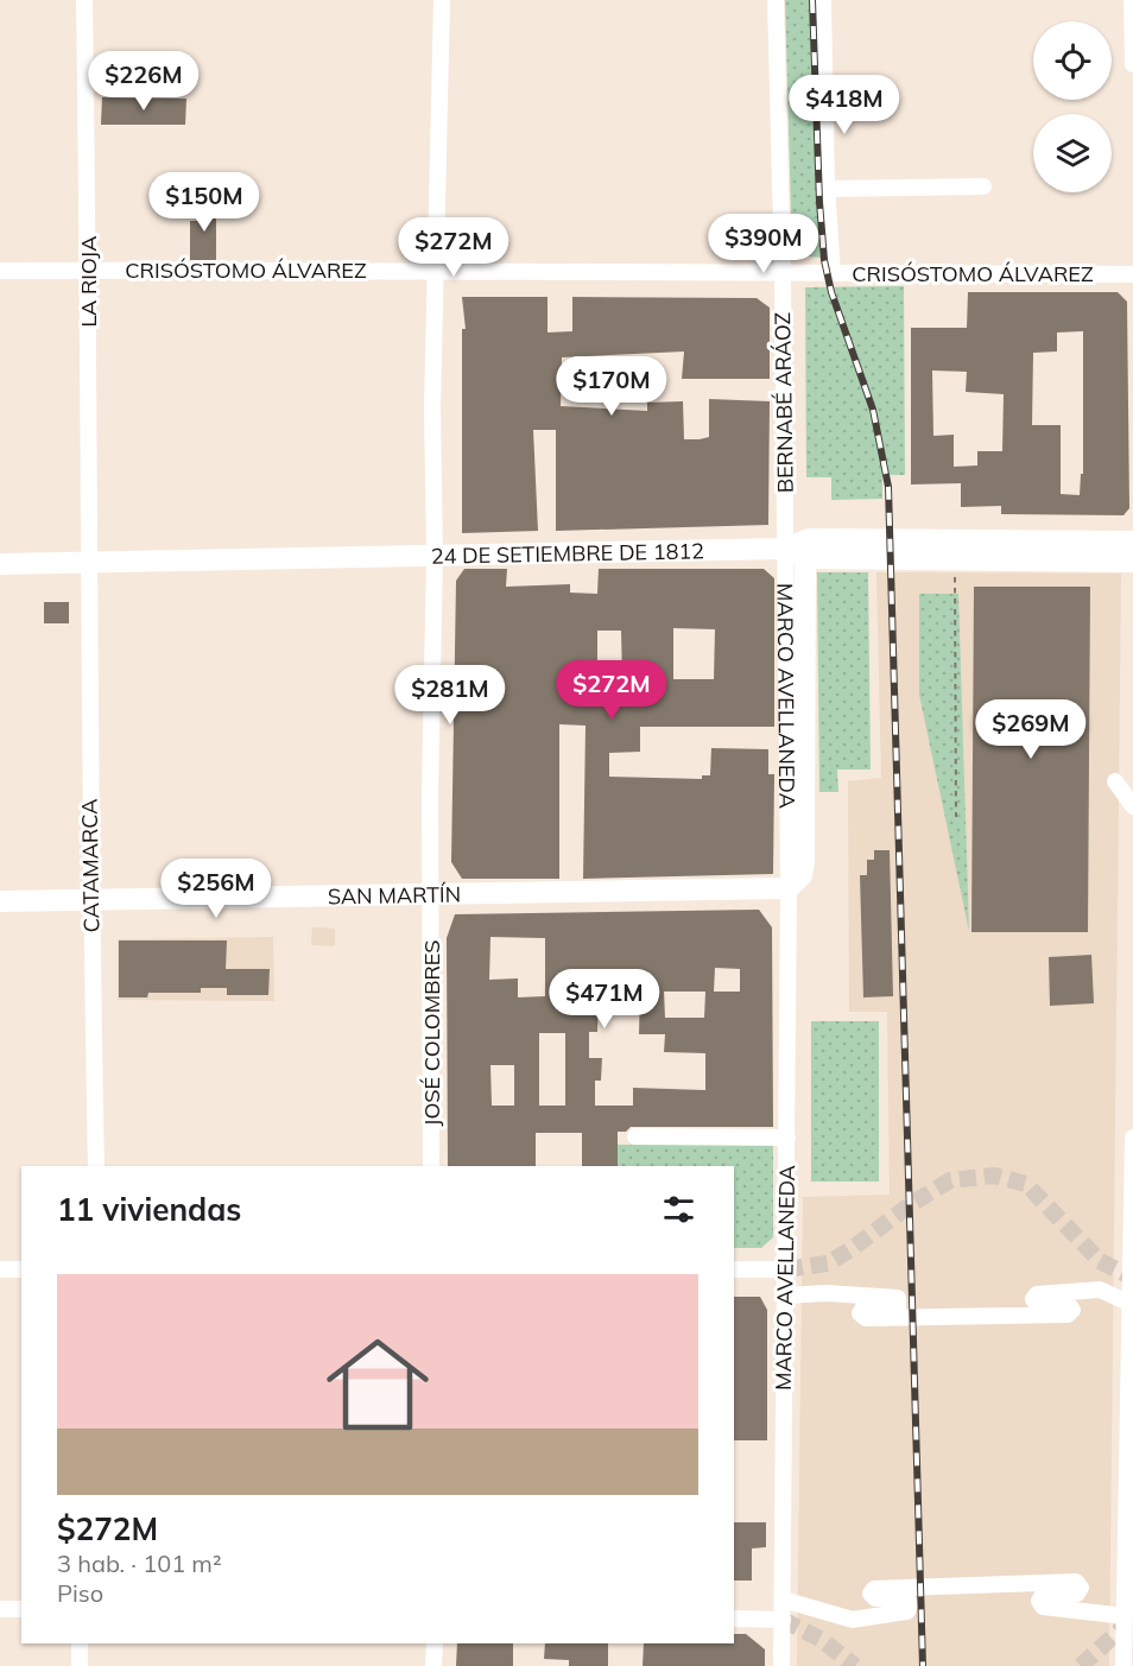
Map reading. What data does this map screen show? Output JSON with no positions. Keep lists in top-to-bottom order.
{
  "streets": {
    "main road": ["24 DE SETIEMBRE DE 1812", "MARCO AVELLANEDA", "SAN MARTÍN"],
    "street": [
      "CRISÓSTOMO ÁLVAREZ",
      "LA RIOJA",
      "BERNABÉ ARÁOZ",
      "CATAMARCA",
      "JOSÉ COLOMBRES"
    ]
  },
  "crossings": [
    ["CRISÓSTOMO ÁLVAREZ", "LA RIOJA"],
    ["CRISÓSTOMO ÁLVAREZ", "BERNABÉ ARÁOZ"],
    ["CRISÓSTOMO ÁLVAREZ", "JOSÉ COLOMBRES"],
    ["LA RIOJA", "24 DE SETIEMBRE DE 1812"],
    ["LA RIOJA", "CATAMARCA"],
    ["BERNABÉ ARÁOZ", "24 DE SETIEMBRE DE 1812"],
    ["BERNABÉ ARÁOZ", "MARCO AVELLANEDA"],
    ["24 DE SETIEMBRE DE 1812", "MARCO AVELLANEDA"],
    ["24 DE SETIEMBRE DE 1812", "CATAMARCA"],
    ["24 DE SETIEMBRE DE 1812", "JOSÉ COLOMBRES"],
    ["MARCO AVELLANEDA", "SAN MARTÍN"],
    ["CATAMARCA", "SAN MARTÍN"],
    ["SAN MARTÍN", "JOSÉ COLOMBRES"]
  ],
  "page": {
    "price": [
      "$226M",
      "$418M",
      "$150M",
      "$390M",
      "$272M",
      "$170M",
      "$272M",
      "$281M",
      "$269M",
      "$256M",
      "$471M"
    ],
    "heading": "11 viviendas",
    "list": [
      {
        "name": "$272M",
        "note": "3 hab. · 101 m² · Piso"
      }
    ]
  }
}
